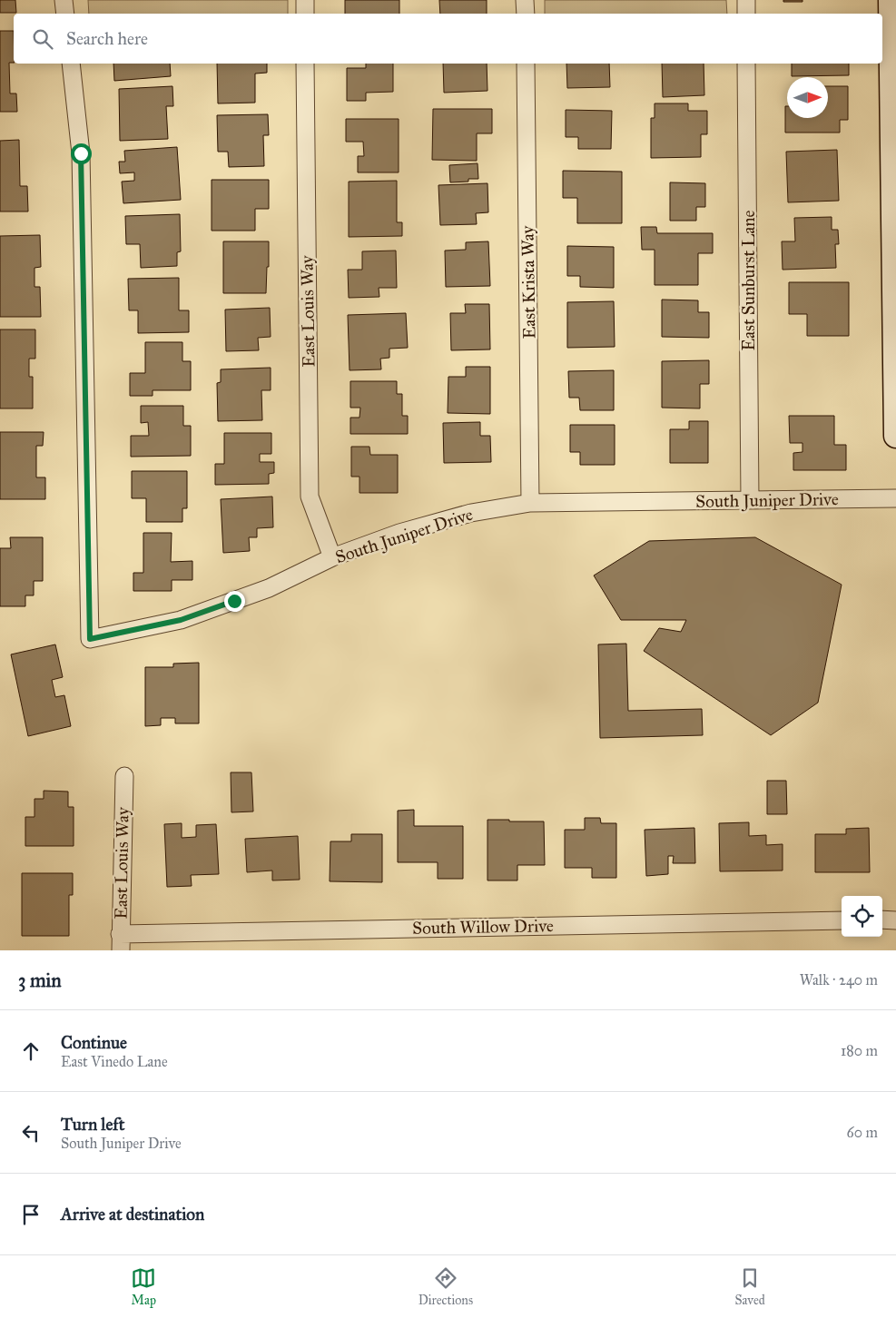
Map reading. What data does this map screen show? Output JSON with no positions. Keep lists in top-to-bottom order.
{
  "streets": {
    "street": [
      "East Sunburst Lane",
      "East Krista Way",
      "East Louis Way",
      "South Juniper Drive",
      "South Willow Drive"
    ]
  },
  "crossings": [
    ["East Sunburst Lane", "South Juniper Drive"],
    ["East Krista Way", "South Juniper Drive"],
    ["East Louis Way", "South Juniper Drive"],
    ["East Louis Way", "South Willow Drive"]
  ],
  "north": "right",
  "page": {
    "search": "Search here",
    "heading": ["3 min", "Walk · 240 m"],
    "list": [
      ["Continue", "East Vinedo Lane", "180 m"],
      ["Turn left", "South Juniper Drive", "60 m"],
      "Arrive at destination"
    ],
    "nav": ["Map", "Directions", "Saved"]
  }
}
